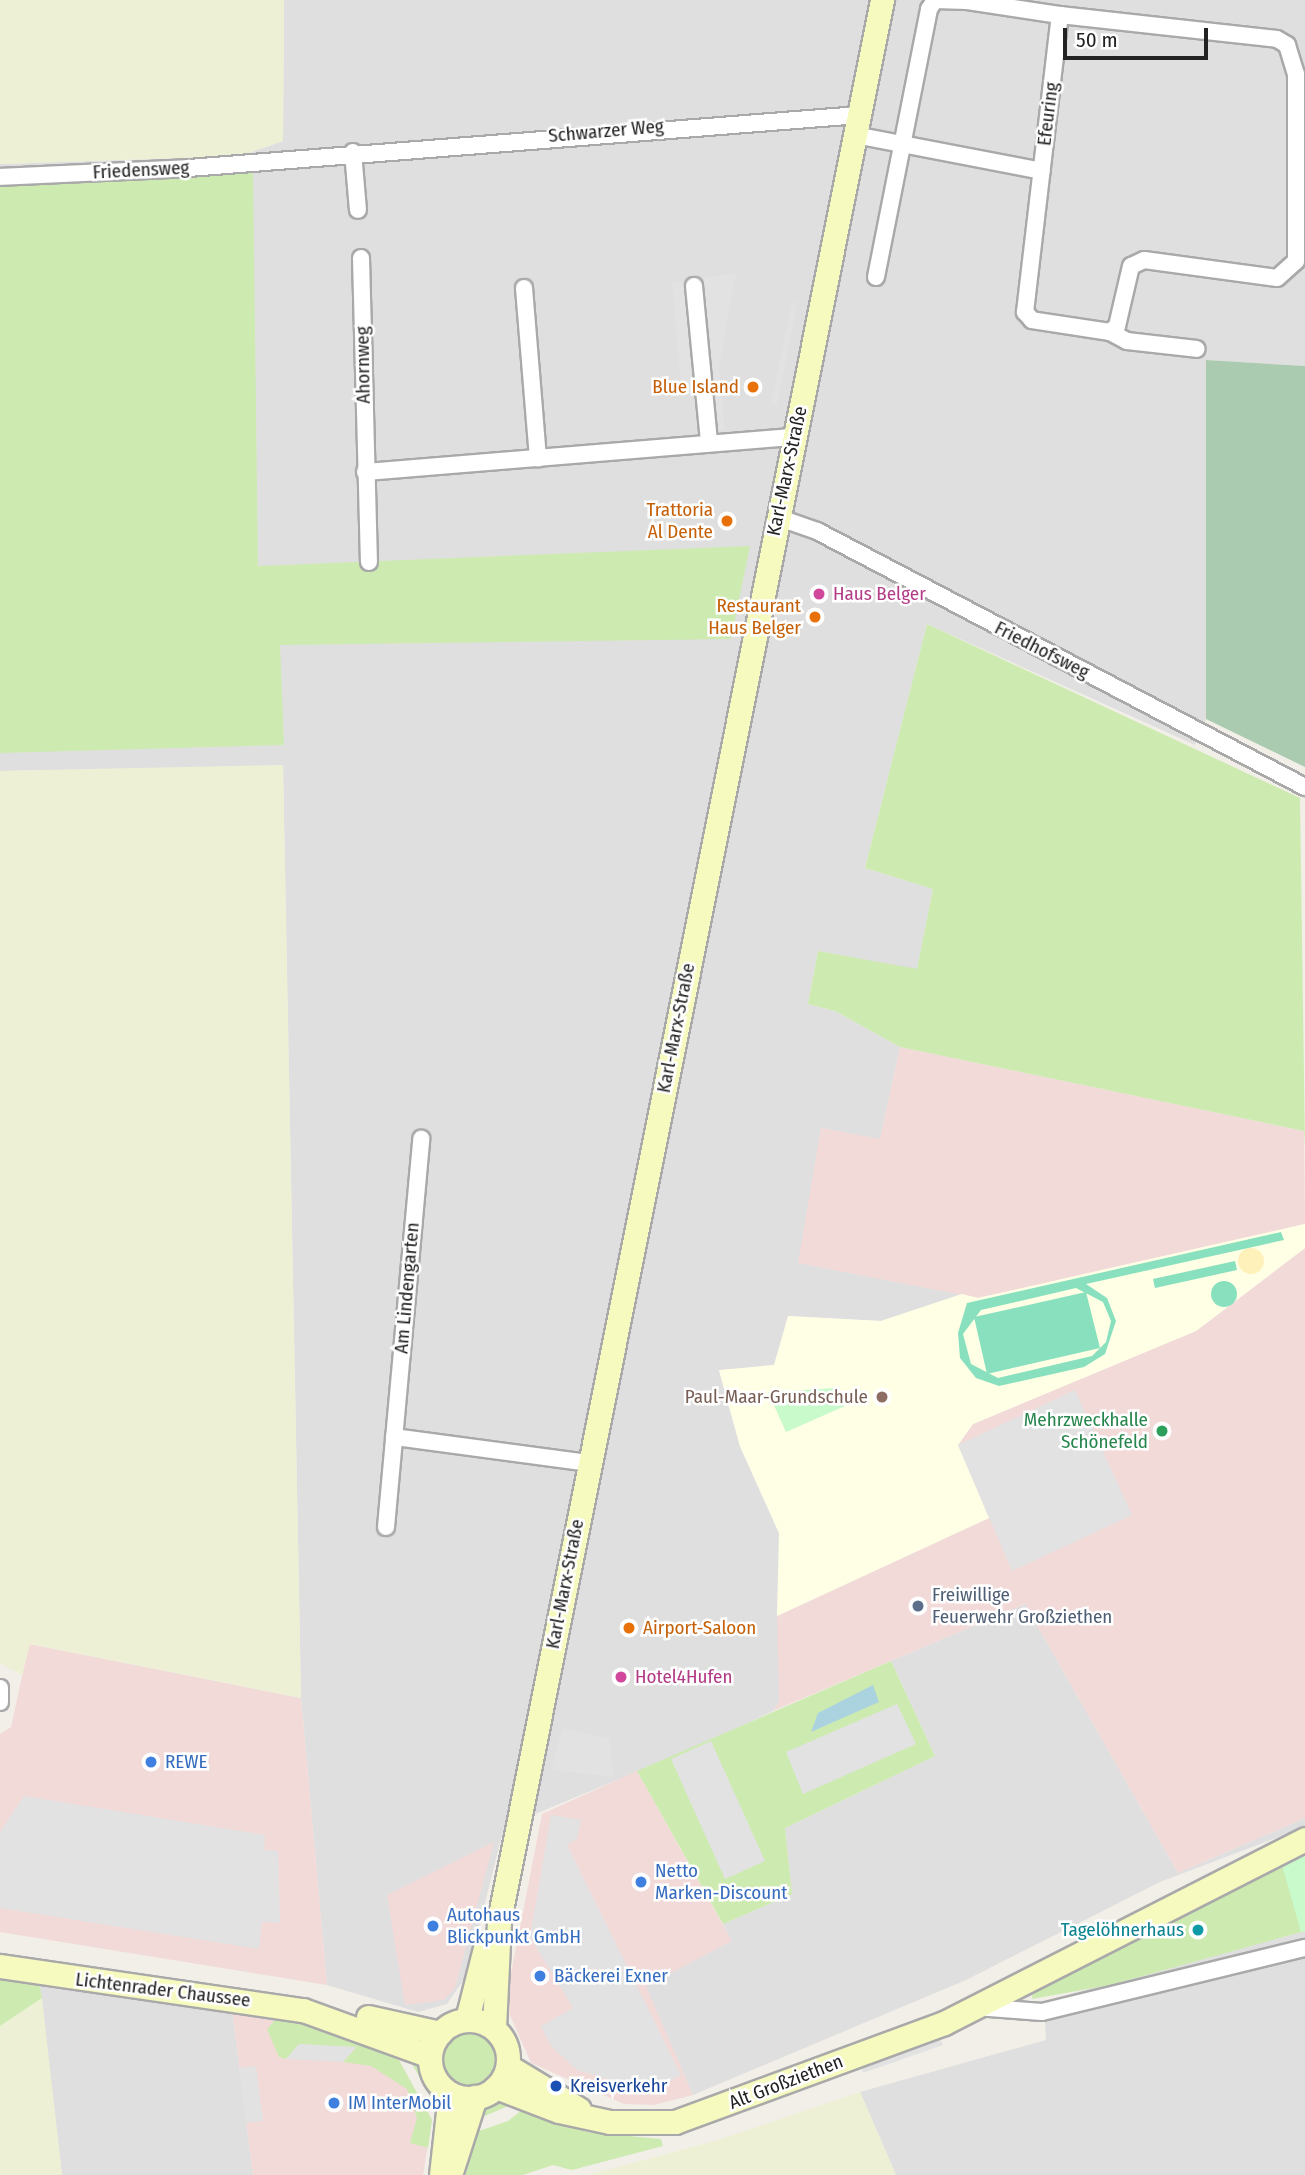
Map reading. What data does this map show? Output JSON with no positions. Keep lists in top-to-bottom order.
{
  "streets": {
    "main road": ["Karl-Marx-Straße", "Lichtenrader Chaussee", "Alt Großziethen"],
    "street": [
      "Efeuring",
      "Schwarzer Weg",
      "Friedensweg",
      "Ahornweg",
      "Friedhofsweg",
      "Am Lindengarten"
    ]
  },
  "crossings": [
    ["Schwarzer Weg", "Friedensweg"],
    ["Schwarzer Weg", "Karl-Marx-Straße"],
    ["Karl-Marx-Straße", "Friedhofsweg"],
    ["Karl-Marx-Straße", "Lichtenrader Chaussee"],
    ["Karl-Marx-Straße", "Alt Großziethen"],
    ["Lichtenrader Chaussee", "Alt Großziethen"]
  ],
  "places": [
    "Blue Island",
    "Trattoria Al Dente",
    "Haus Belger",
    "Restaurant Haus Belger",
    "Paul-Maar-Grundschule",
    "Mehrzweckhalle Schönefeld",
    "Freiwillige Feuerwehr Großziethen",
    "Airport-Saloon",
    "Hotel4Hufen",
    "REWE",
    "Netto Marken-Discount",
    "Autohaus Blickpunkt GmbH",
    "Tagelöhnerhaus",
    "Bäckerei Exner",
    "Kreisverkehr",
    "IM InterMobil"
  ],
  "scale_bar": "50 m"
}
